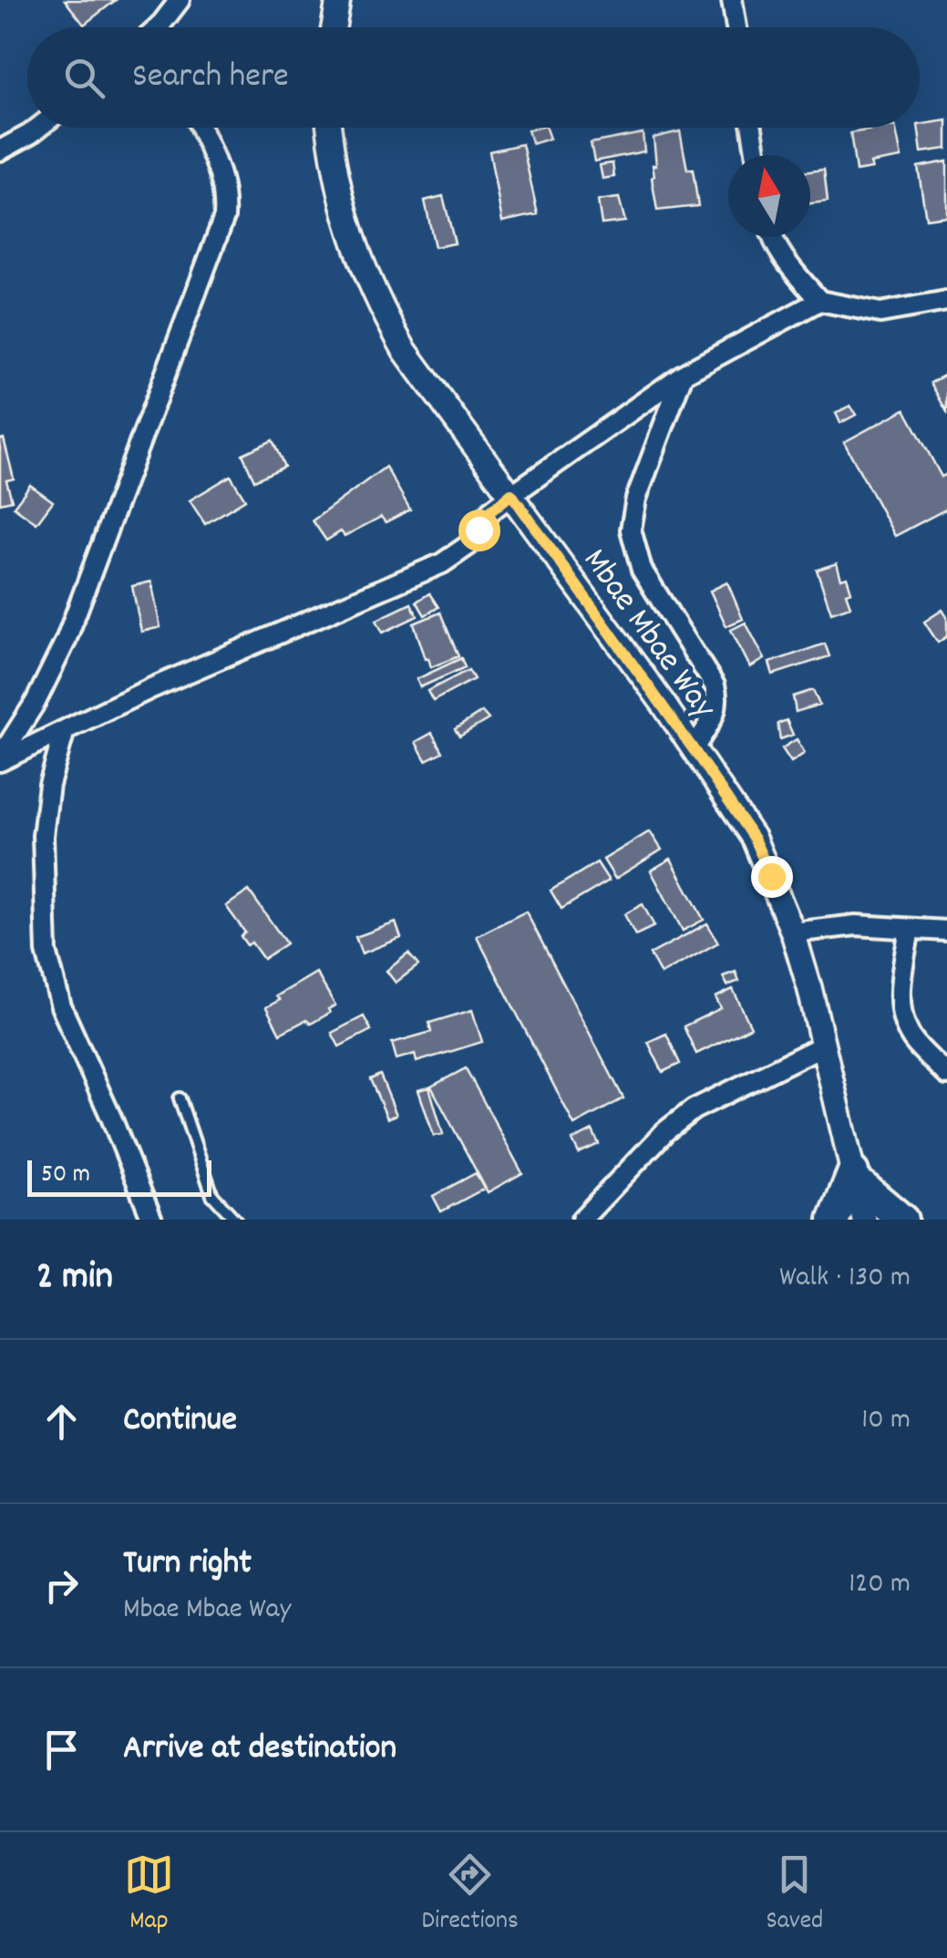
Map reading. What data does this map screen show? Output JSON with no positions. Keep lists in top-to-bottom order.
{
  "streets": {
    "street": ["Mbae Mbae Way"]
  },
  "scale_bar": "50 m",
  "north": "top",
  "page": {
    "search": "Search here",
    "scale": "50 m",
    "heading": ["2 min", "Walk · 130 m"],
    "list": [
      ["Continue", "10 m"],
      ["Turn right", "Mbae Mbae Way", "120 m"],
      "Arrive at destination"
    ],
    "nav": ["Map", "Directions", "Saved"]
  }
}
